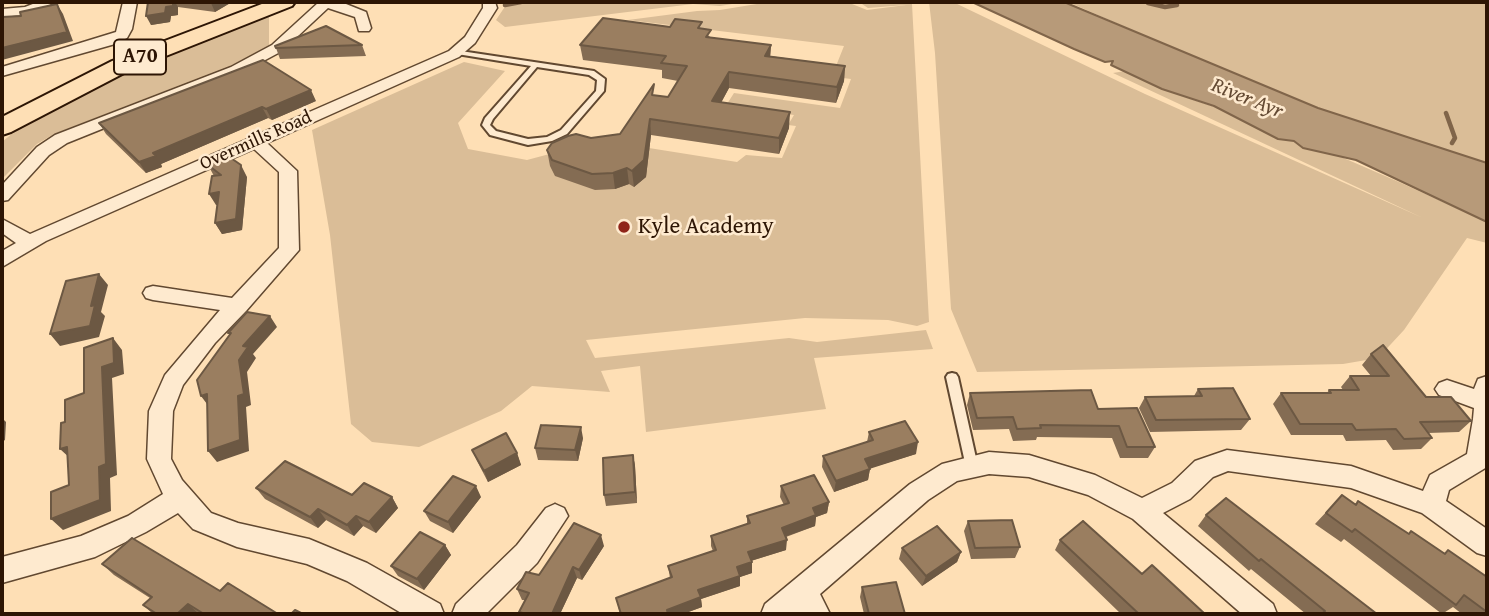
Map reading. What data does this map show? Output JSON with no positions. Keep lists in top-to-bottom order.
{
  "streets": {
    "main road": ["A70"],
    "street": ["Overmills Road"]
  },
  "water": ["River Ayr"],
  "places": ["Kyle Academy"]
}
